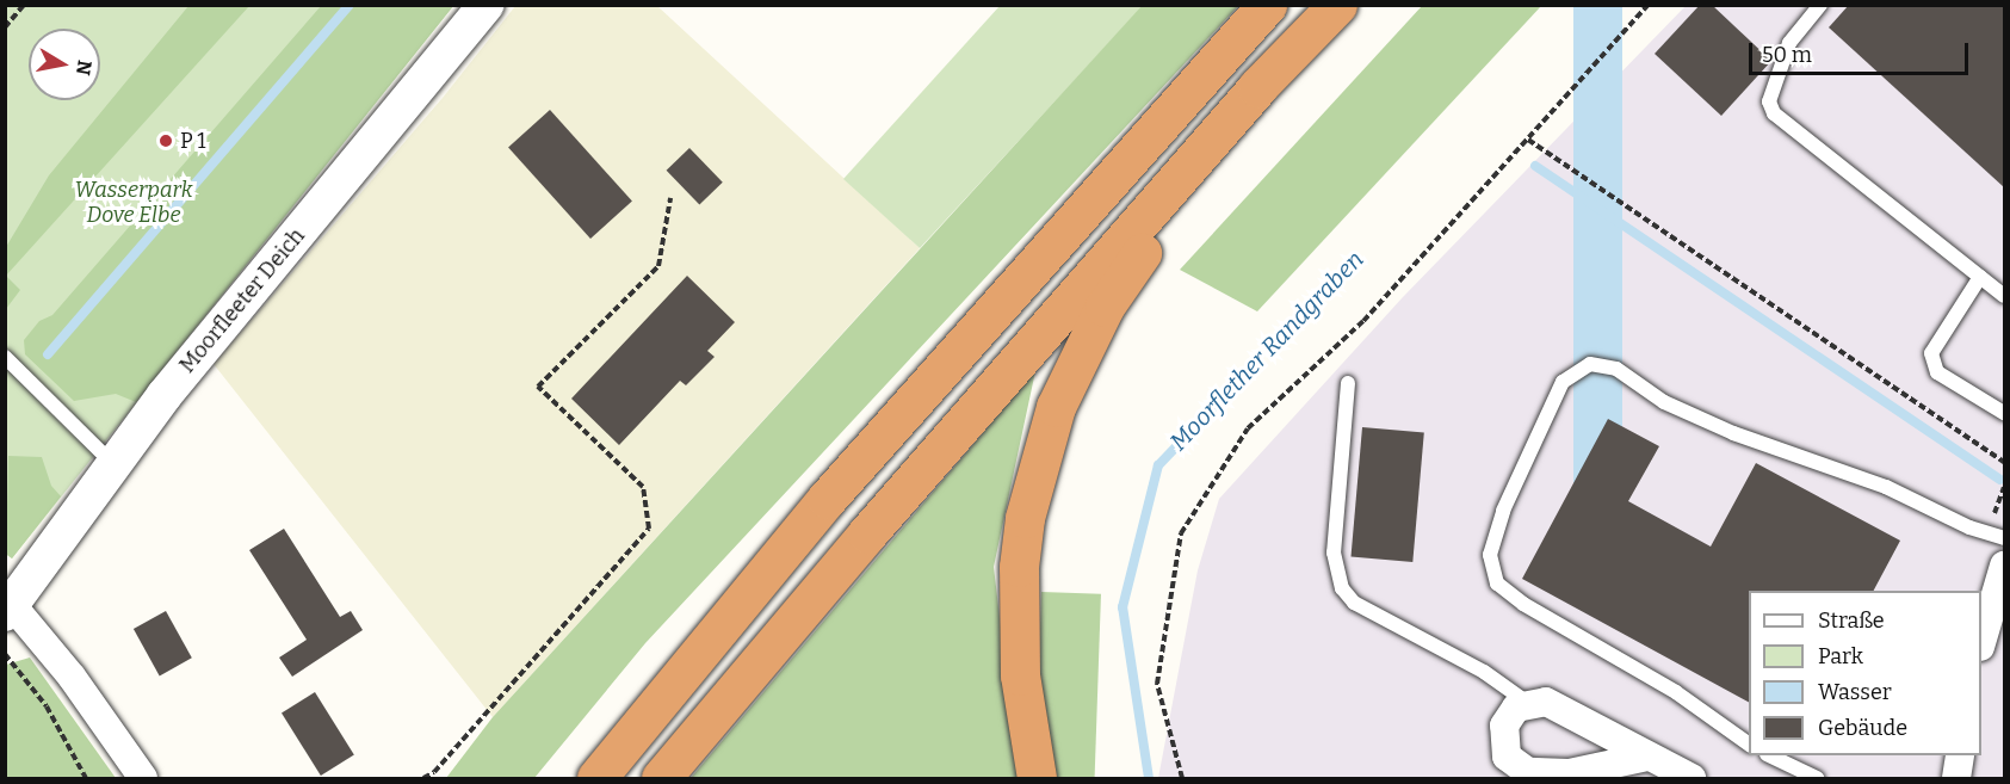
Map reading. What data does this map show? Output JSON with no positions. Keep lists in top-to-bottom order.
{
  "streets": {
    "street": ["Moorfleeter Deich"]
  },
  "water": ["Moorflether Randgraben"],
  "parks": ["Wasserpark Dove Elbe"],
  "places": ["P 1"],
  "legend": [
    "Straße",
    "Park",
    "Wasser",
    "Gebäude"
  ],
  "scale_bar": "50 m",
  "north": "right"
}
